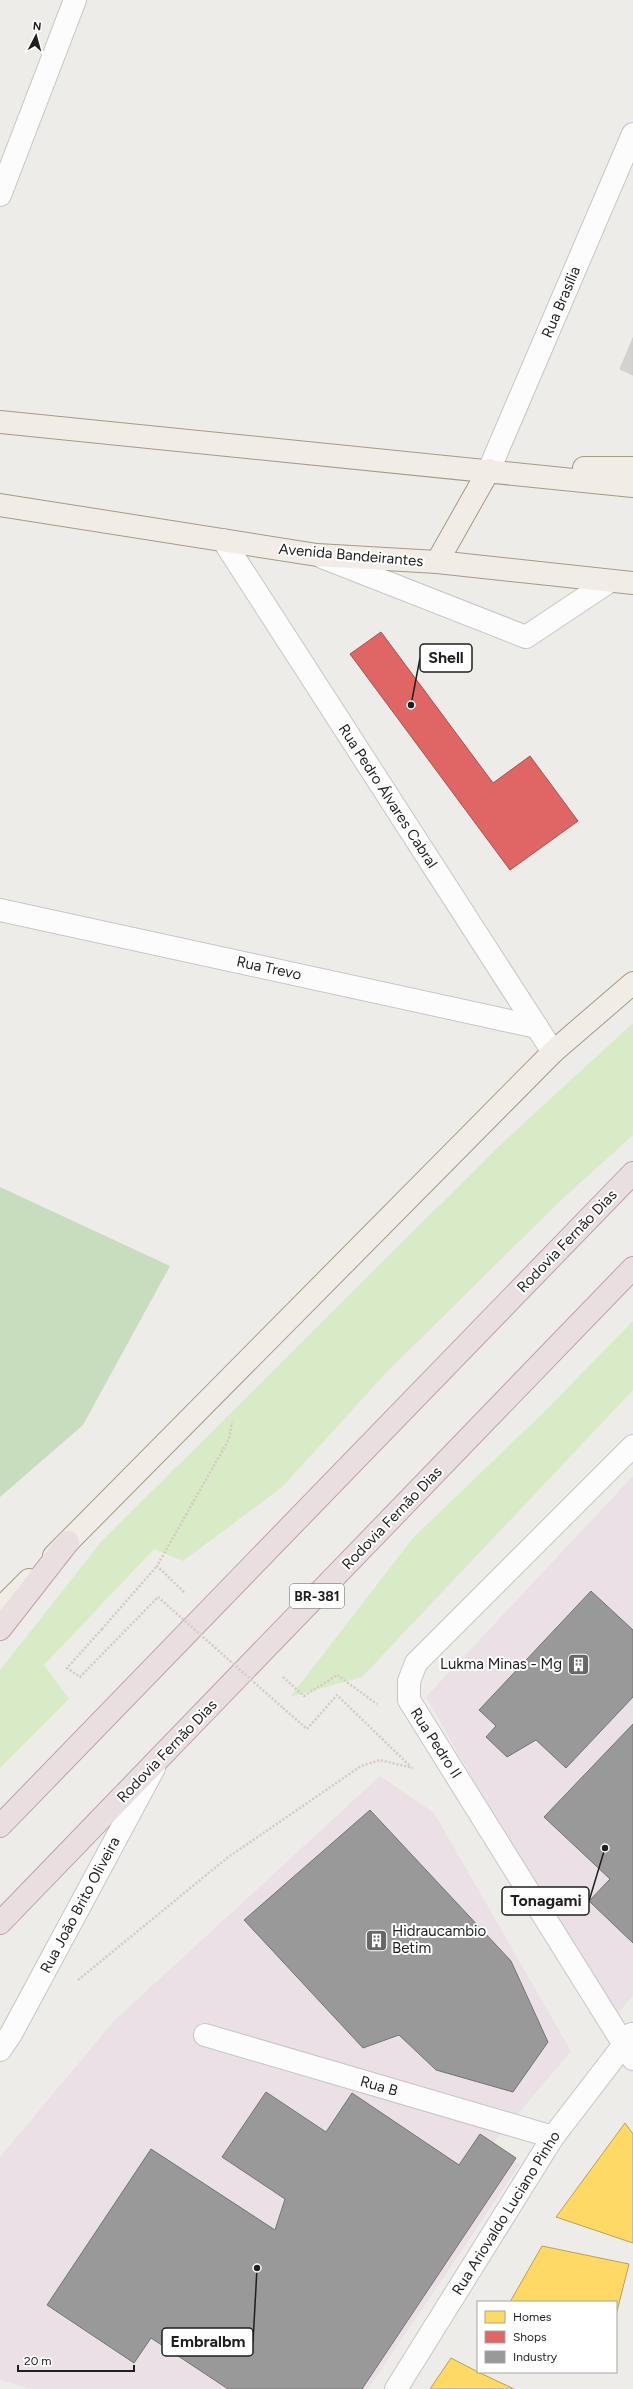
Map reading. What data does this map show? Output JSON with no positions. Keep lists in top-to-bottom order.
{
  "streets": {
    "highway": ["Rodovia Fernão Dias", "BR-381"],
    "main road": ["Avenida Bandeirantes"],
    "street": [
      "Rua Brasília",
      "Rua Pedro Álvares Cabral",
      "Rua Trevo",
      "Rua Pedro II",
      "Rua João Brito Oliveira",
      "Rua B",
      "Rua Ariovaldo Luciano Pinho"
    ]
  },
  "crossings": [
    ["Avenida Bandeirantes", "Rua Pedro Álvares Cabral"],
    ["Rua Pedro Álvares Cabral", "Rua Trevo"],
    ["Rodovia Fernão Dias", "Rua João Brito Oliveira"],
    ["Rua Pedro II", "Rua Ariovaldo Luciano Pinho"],
    ["Rua B", "Rua Ariovaldo Luciano Pinho"]
  ],
  "places": {
    "other": ["Shell", "Tonagami", "Embralbm"],
    "building": ["Lukma Minas - Mg", "Hidraucambio Betim"]
  },
  "legend": ["Homes", "Shops", "Industry"],
  "scale_bar": "20 m",
  "north": "top"
}
